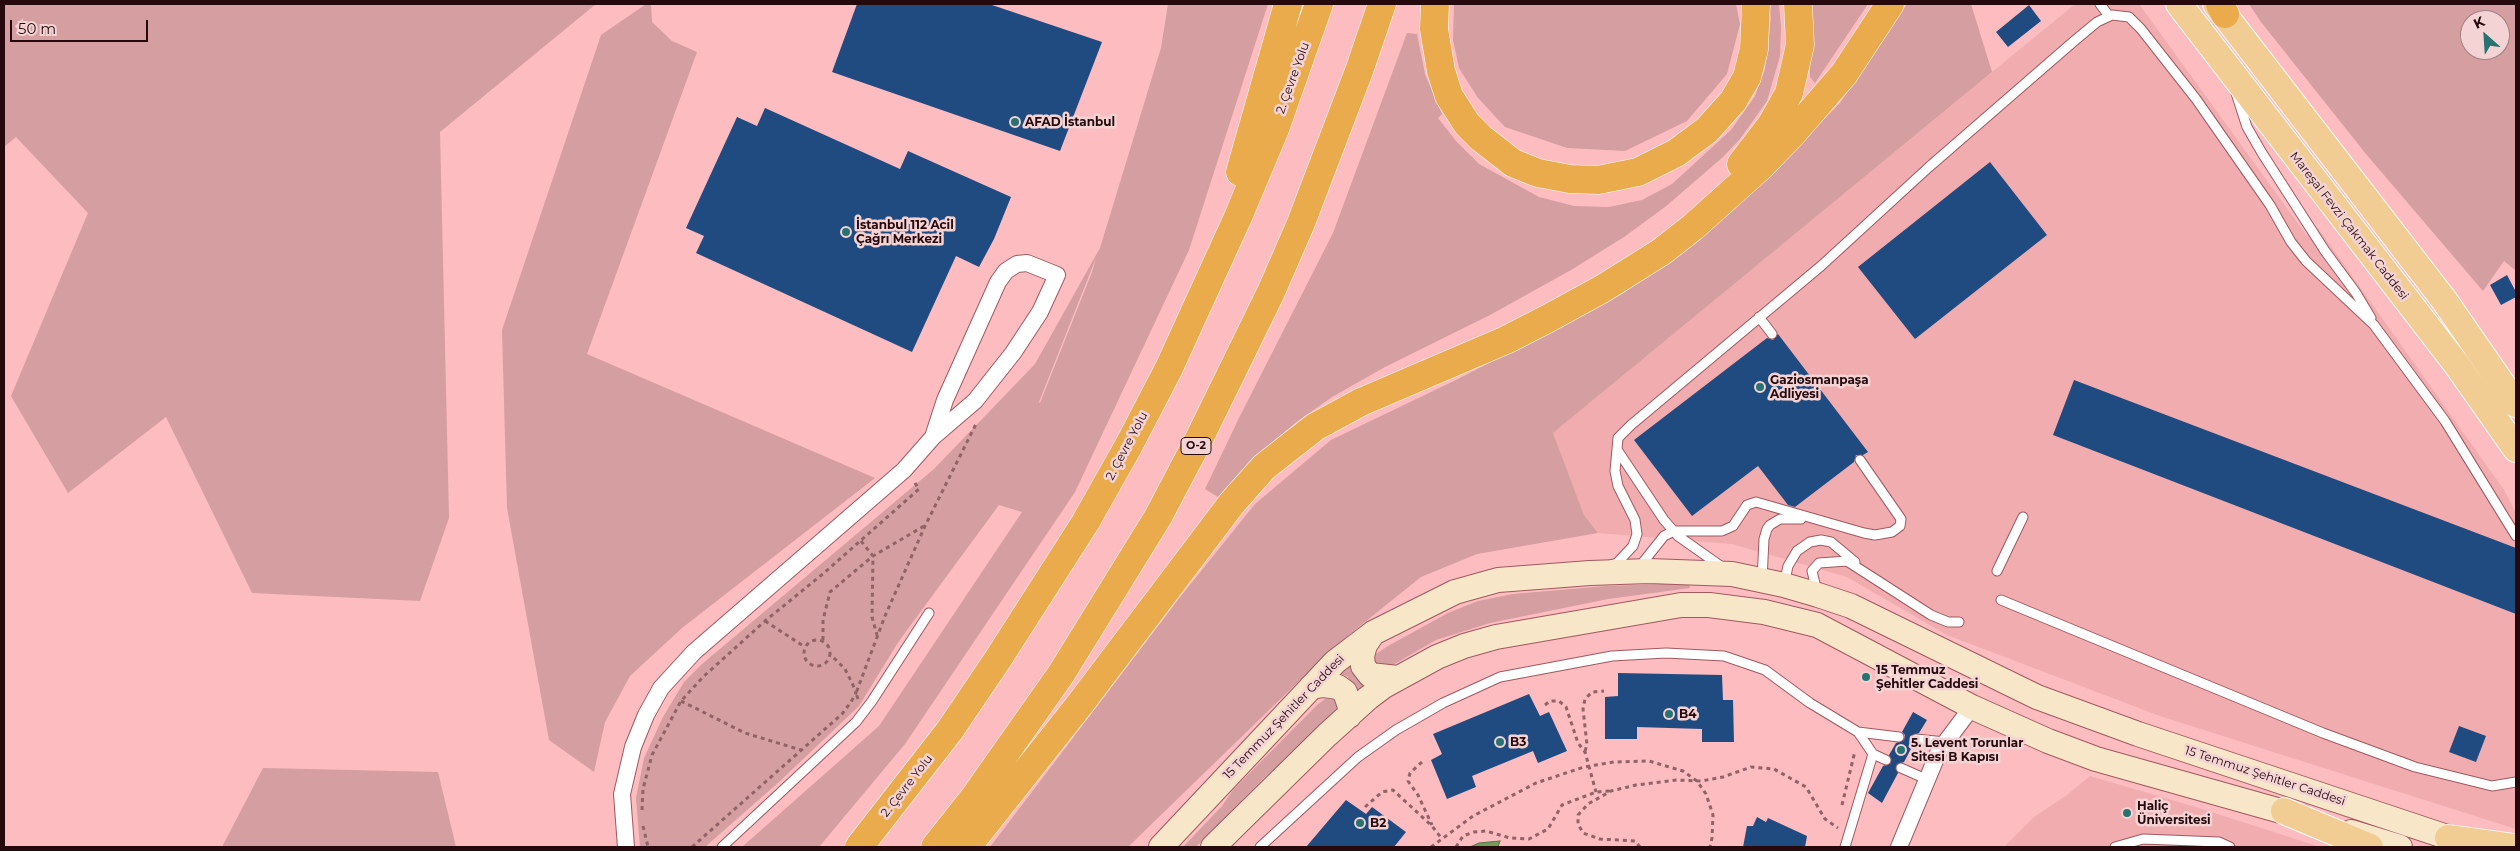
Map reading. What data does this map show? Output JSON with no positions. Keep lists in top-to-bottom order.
{
  "streets": {
    "highway": ["2. Çevre Yolu", "O-2"],
    "main road": ["Mareşal Fevzi Çakmak Caddesi", "15 Temmuz Şehitler Caddesi"]
  },
  "places": [
    "AFAD İstanbul",
    "İstanbul 112 Acil Çağrı Merkezi",
    "Gaziosmanpaşa Adliyesi",
    "15 Temmuz Şehitler Caddesi",
    "B4",
    "B3",
    "5. Levent Torunlar Sitesi B Kapısı",
    "Haliç Üniversitesi",
    "B2"
  ],
  "scale_bar": "50 m",
  "north": "top left"
}
